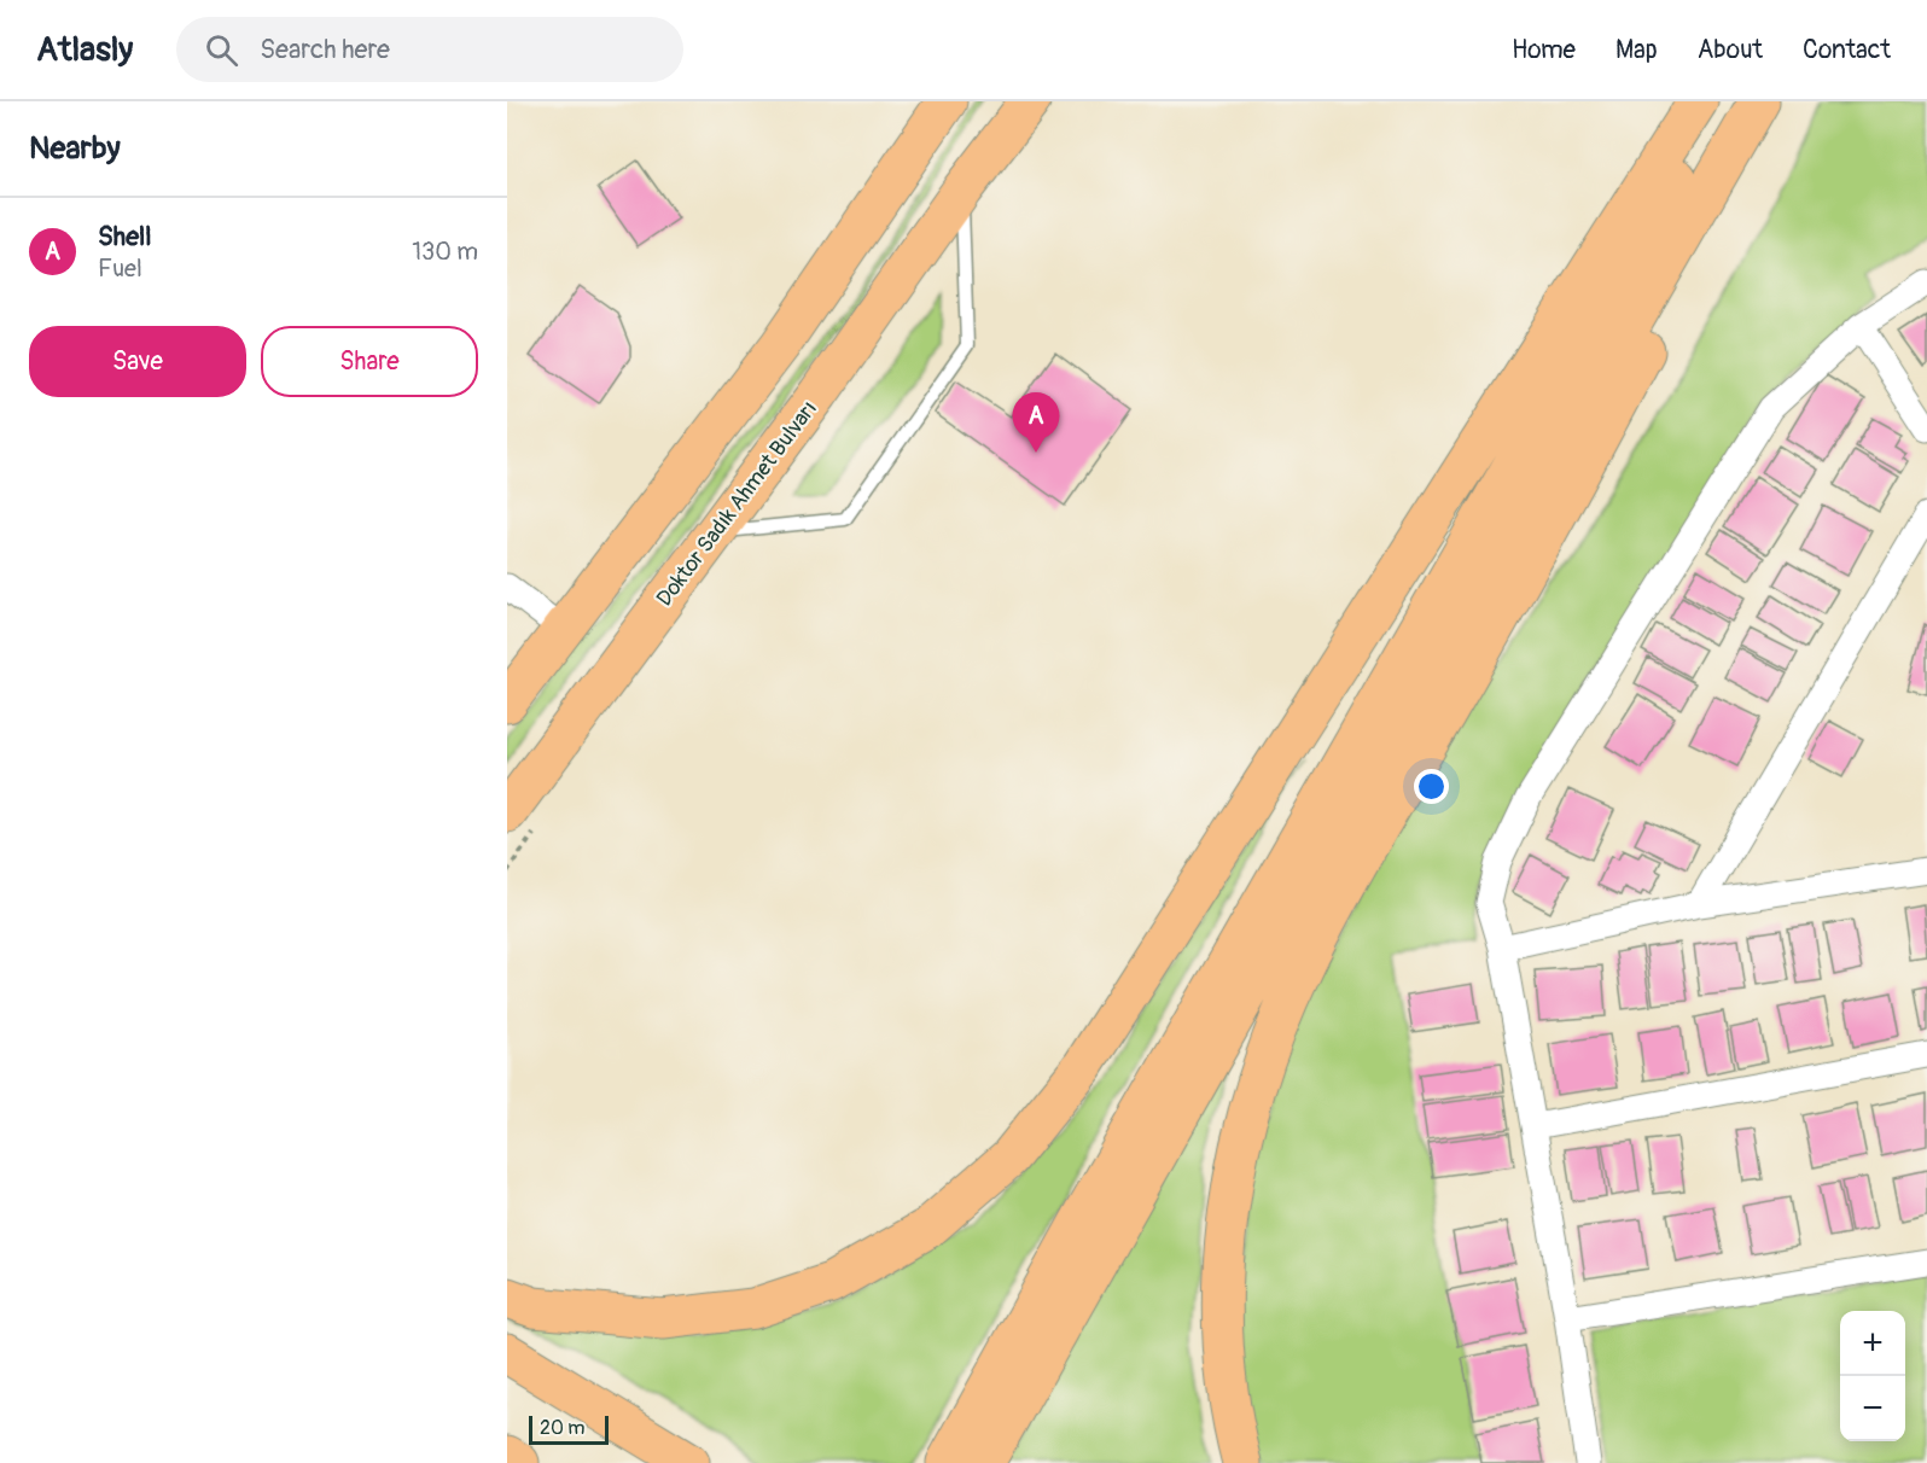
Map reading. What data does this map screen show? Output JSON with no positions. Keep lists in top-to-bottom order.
{
  "streets": {
    "main road": ["Doktor Sadık Ahmet Bulvarı"]
  },
  "scale_bar": "20 m",
  "page": {
    "header": "Atlasly",
    "search": "Search here",
    "nav": [
      "Home",
      "Map",
      "About",
      "Contact"
    ],
    "heading": "Nearby",
    "list": [
      {
        "mark": "A",
        "name": "Shell",
        "note": "Fuel",
        "value": "130 m"
      }
    ],
    "buttons": ["Save", "Share"],
    "pins": "A",
    "map_buttons": ["+", "−"],
    "scale": "20 m"
  }
}
